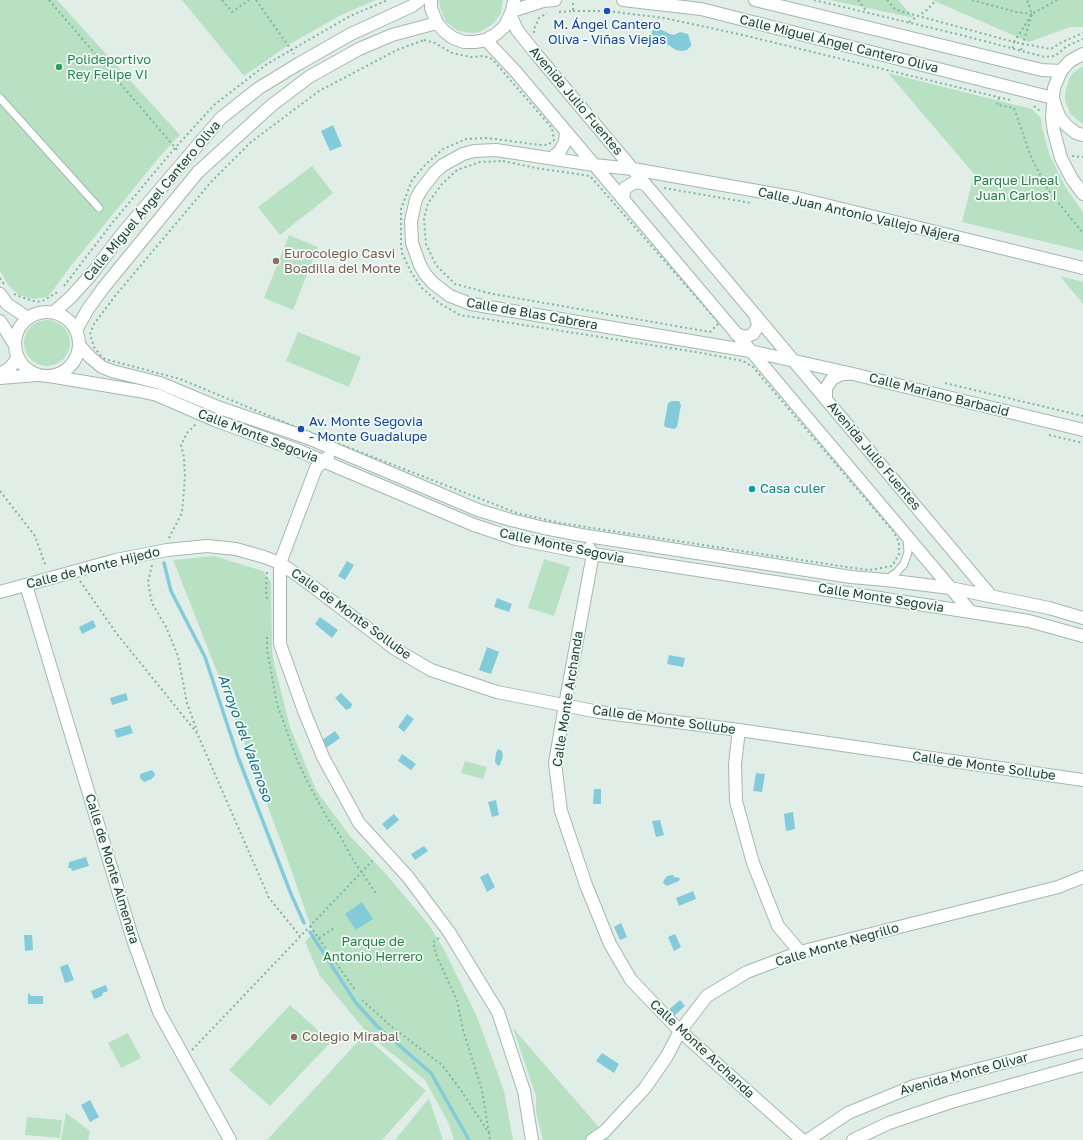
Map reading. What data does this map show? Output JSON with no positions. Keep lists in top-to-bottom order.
{
  "streets": {
    "street": [
      "Calle Miguel Ángel Cantero Oliva",
      "Avenida Julio Fuentes",
      "Calle Juan Antonio Vallejo Nájera",
      "Calle de Blas Cabrera",
      "Calle Mariano Barbacid",
      "Calle Monte Segovia",
      "Calle de Monte Hijedo",
      "Calle de Monte Sollube",
      "Calle Monte Archanda",
      "Calle de Monte Almenara",
      "Calle Monte Negrillo",
      "Avenida Monte Olivar"
    ]
  },
  "crossings": [
    ["Calle Miguel Ángel Cantero Oliva", "Calle Monte Segovia"],
    ["Avenida Julio Fuentes", "Calle Juan Antonio Vallejo Nájera"],
    ["Avenida Julio Fuentes", "Calle de Blas Cabrera"],
    ["Avenida Julio Fuentes", "Calle Mariano Barbacid"],
    ["Avenida Julio Fuentes", "Calle Monte Segovia"],
    ["Calle Juan Antonio Vallejo Nájera", "Calle de Blas Cabrera"],
    ["Calle de Blas Cabrera", "Calle Mariano Barbacid"],
    ["Calle Monte Segovia", "Calle Monte Archanda"],
    ["Calle de Monte Hijedo", "Calle de Monte Sollube"],
    ["Calle de Monte Hijedo", "Calle de Monte Almenara"],
    ["Calle de Monte Sollube", "Calle Monte Archanda"],
    ["Calle Monte Archanda", "Calle Monte Negrillo"]
  ],
  "water": ["Arroyo del Valenoso"],
  "parks": ["Parque Lineal Juan Carlos I", "Parque de Antonio Herrero"],
  "places": [
    "M. Ángel Cantero Oliva - Viñas Viejas",
    "Polideportivo Rey Felipe VI",
    "Eurocolegio Casvi Boadilla del Monte",
    "Av. Monte Segovia - Monte Guadalupe",
    "Casa culer",
    "Colegio Mirabal"
  ]
}
